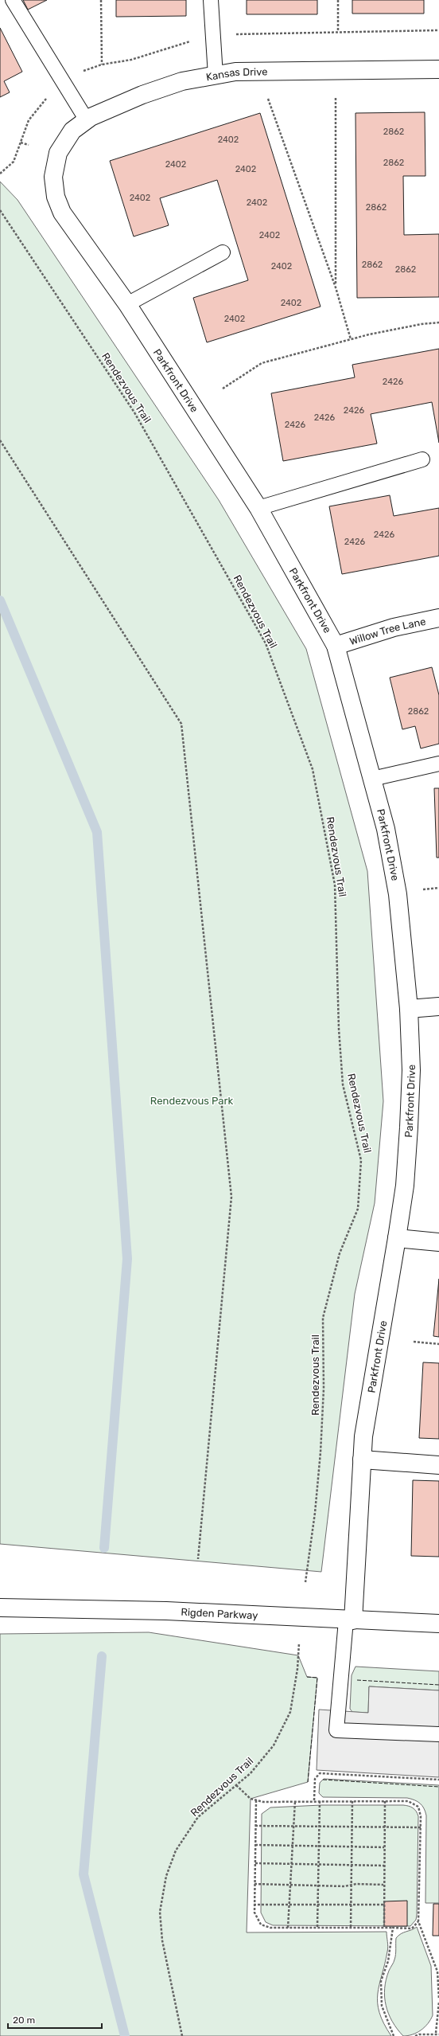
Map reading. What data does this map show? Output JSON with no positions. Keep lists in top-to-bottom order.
{
  "streets": {
    "street": [
      "Kansas Drive",
      "Parkfront Drive",
      "Willow Tree Lane",
      "Rigden Parkway"
    ],
    "path": ["Rendezvous Trail"]
  },
  "crossings": [
    ["Kansas Drive", "Parkfront Drive"],
    ["Parkfront Drive", "Willow Tree Lane"],
    ["Parkfront Drive", "Rigden Parkway"]
  ],
  "parks": ["Rendezvous Park"],
  "house_numbers": [
    "2862",
    "2402",
    "2862",
    "2402",
    "2402",
    "2402",
    "2402",
    "2862",
    "2402",
    "2862",
    "2402",
    "2862",
    "2402",
    "2402",
    "2426",
    "2426",
    "2426",
    "2426",
    "2426",
    "2426",
    "2862"
  ],
  "scale_bar": "20 m"
}
